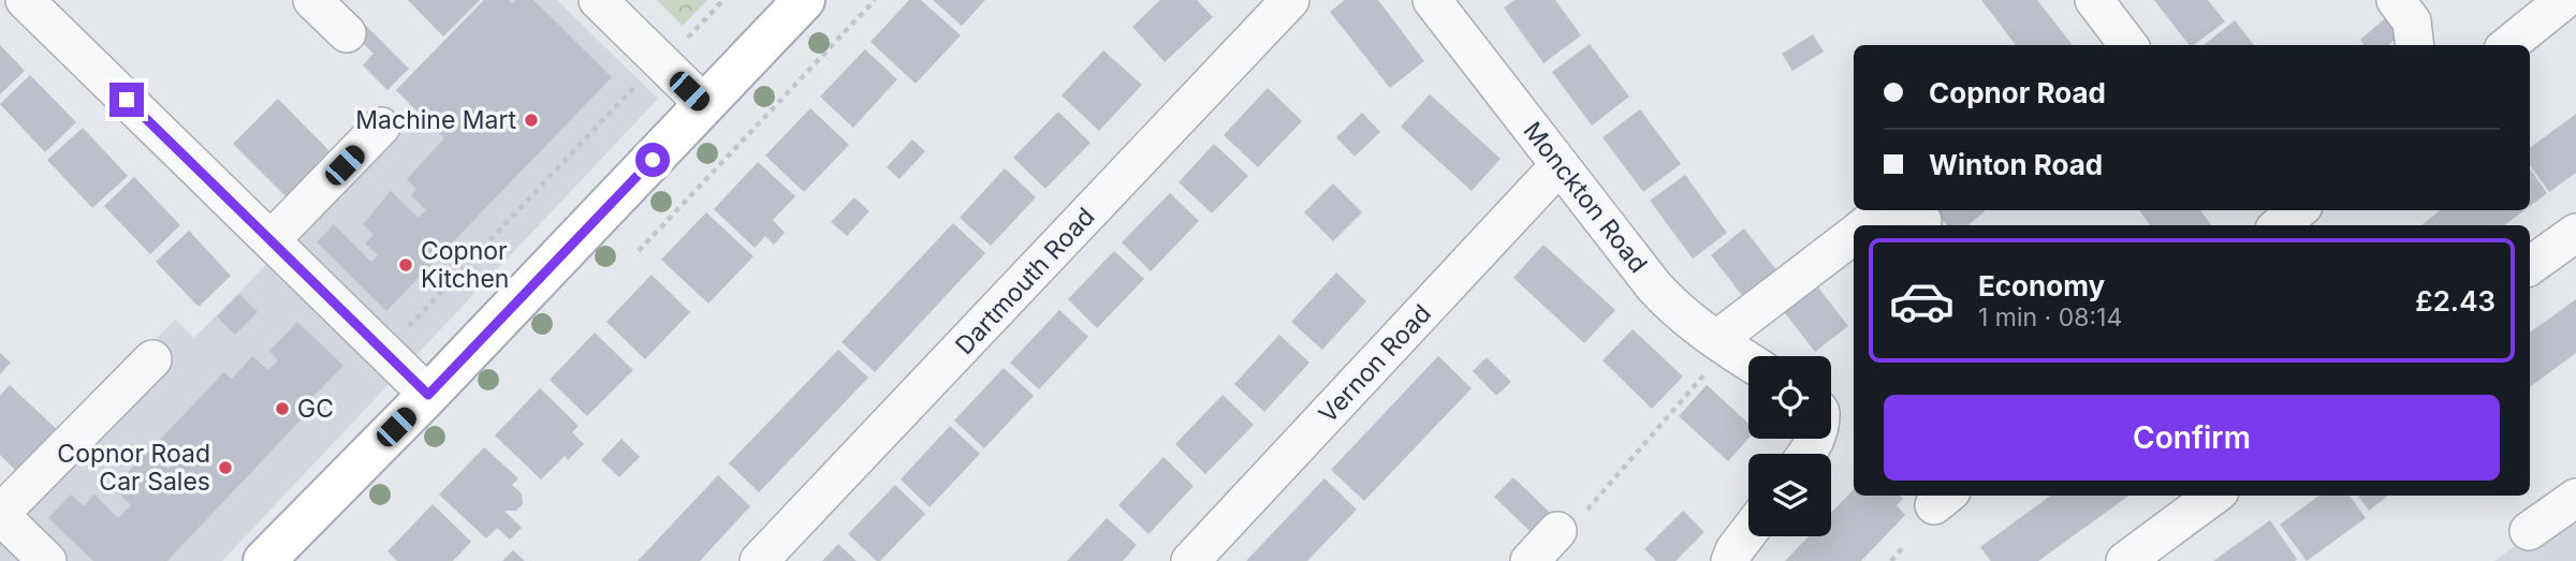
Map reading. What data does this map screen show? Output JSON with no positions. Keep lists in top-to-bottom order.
{
  "streets": {
    "street": ["Monckton Road", "Dartmouth Road", "Vernon Road"]
  },
  "crossings": [
    ["Monckton Road", "Vernon Road"]
  ],
  "places": [
    "Machine Mart",
    "Copnor Kitchen",
    "GC",
    "Copnor Road Car Sales"
  ],
  "page": {
    "banner": ["Copnor Road", "Winton Road"],
    "list": [
      {
        "name": "Economy",
        "note": "1 min · 08:14",
        "value": "£2.43"
      }
    ],
    "buttons": "Confirm"
  }
}
